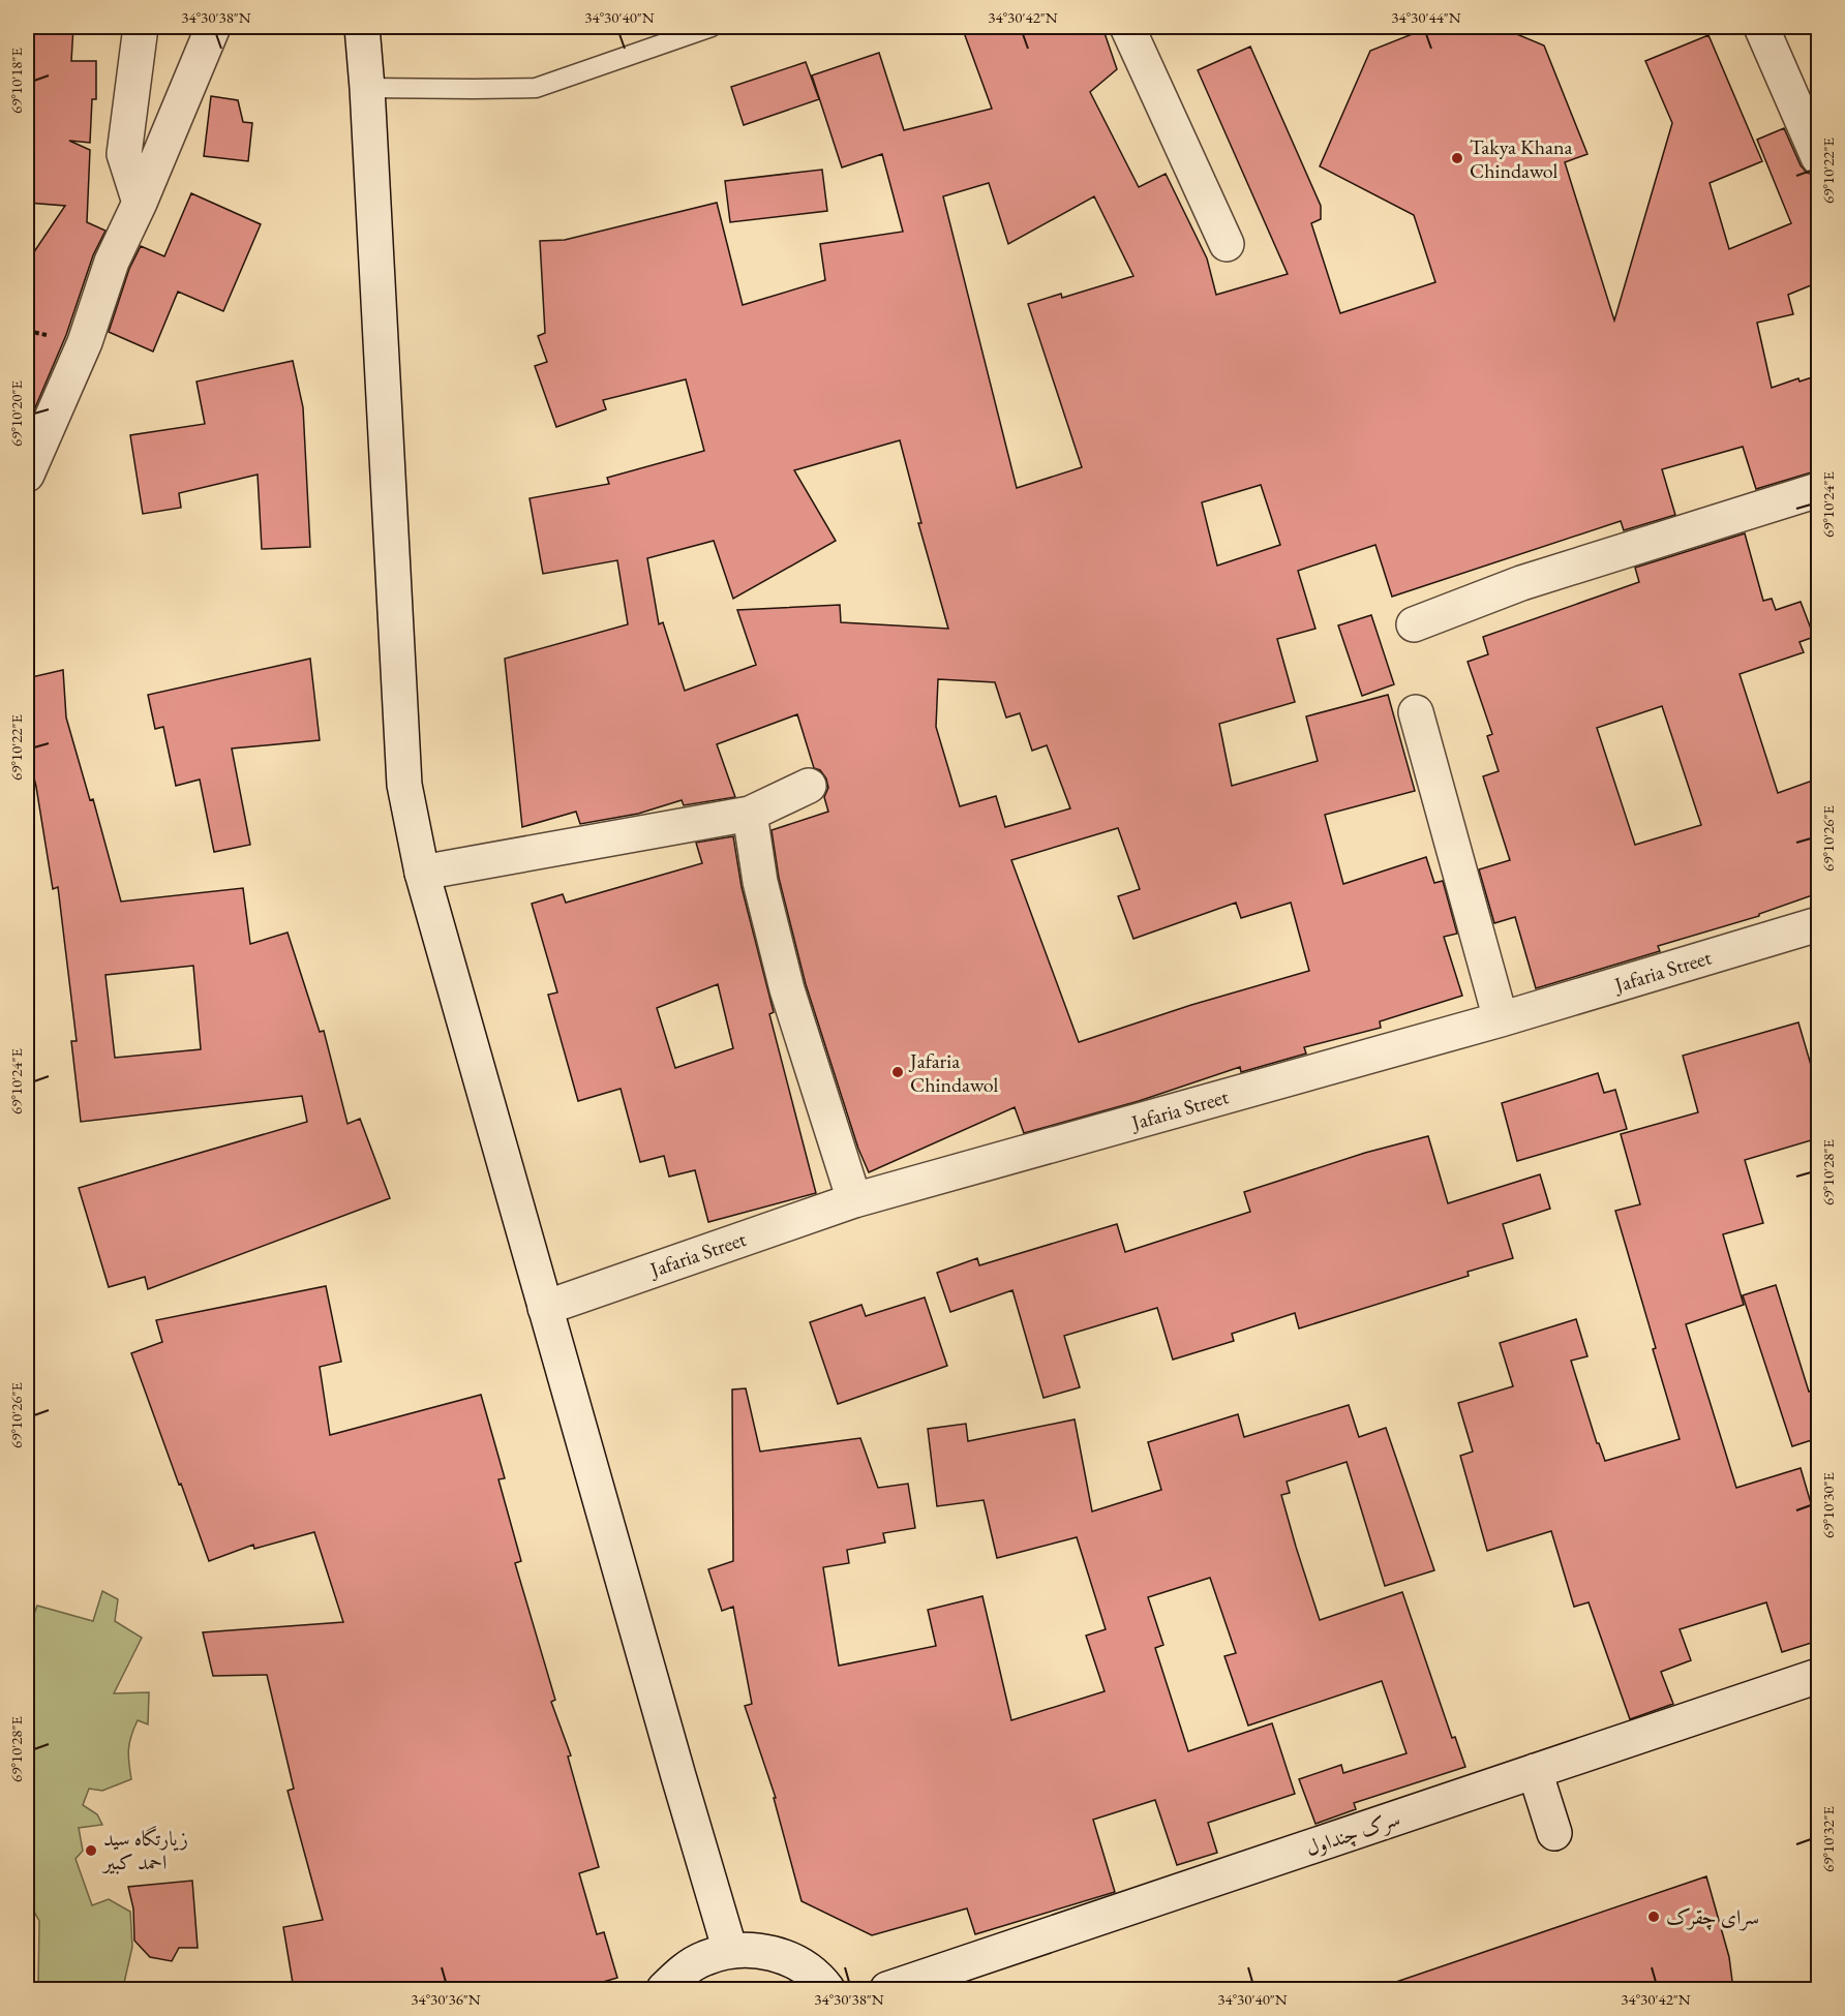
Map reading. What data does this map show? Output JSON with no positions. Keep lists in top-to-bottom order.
{
  "streets": {
    "street": ["Jafaria Street", "سرک چنداول"]
  },
  "places": [
    "Takya Khana Chindawol",
    "Jafaria Chindawol",
    "زیارتگاه سید احمد کبیر",
    "سرای چقرک"
  ],
  "coordinates": [
    "34°30'38\"N",
    "34°30'40\"N",
    "34°30'42\"N",
    "34°30'44\"N",
    "69°10'18\"E",
    "69°10'22\"E",
    "69°10'20\"E",
    "69°10'24\"E",
    "69°10'26\"E",
    "69°10'28\"E",
    "69°10'30\"E",
    "69°10'32\"E",
    "34°30'36\"N"
  ]
}
